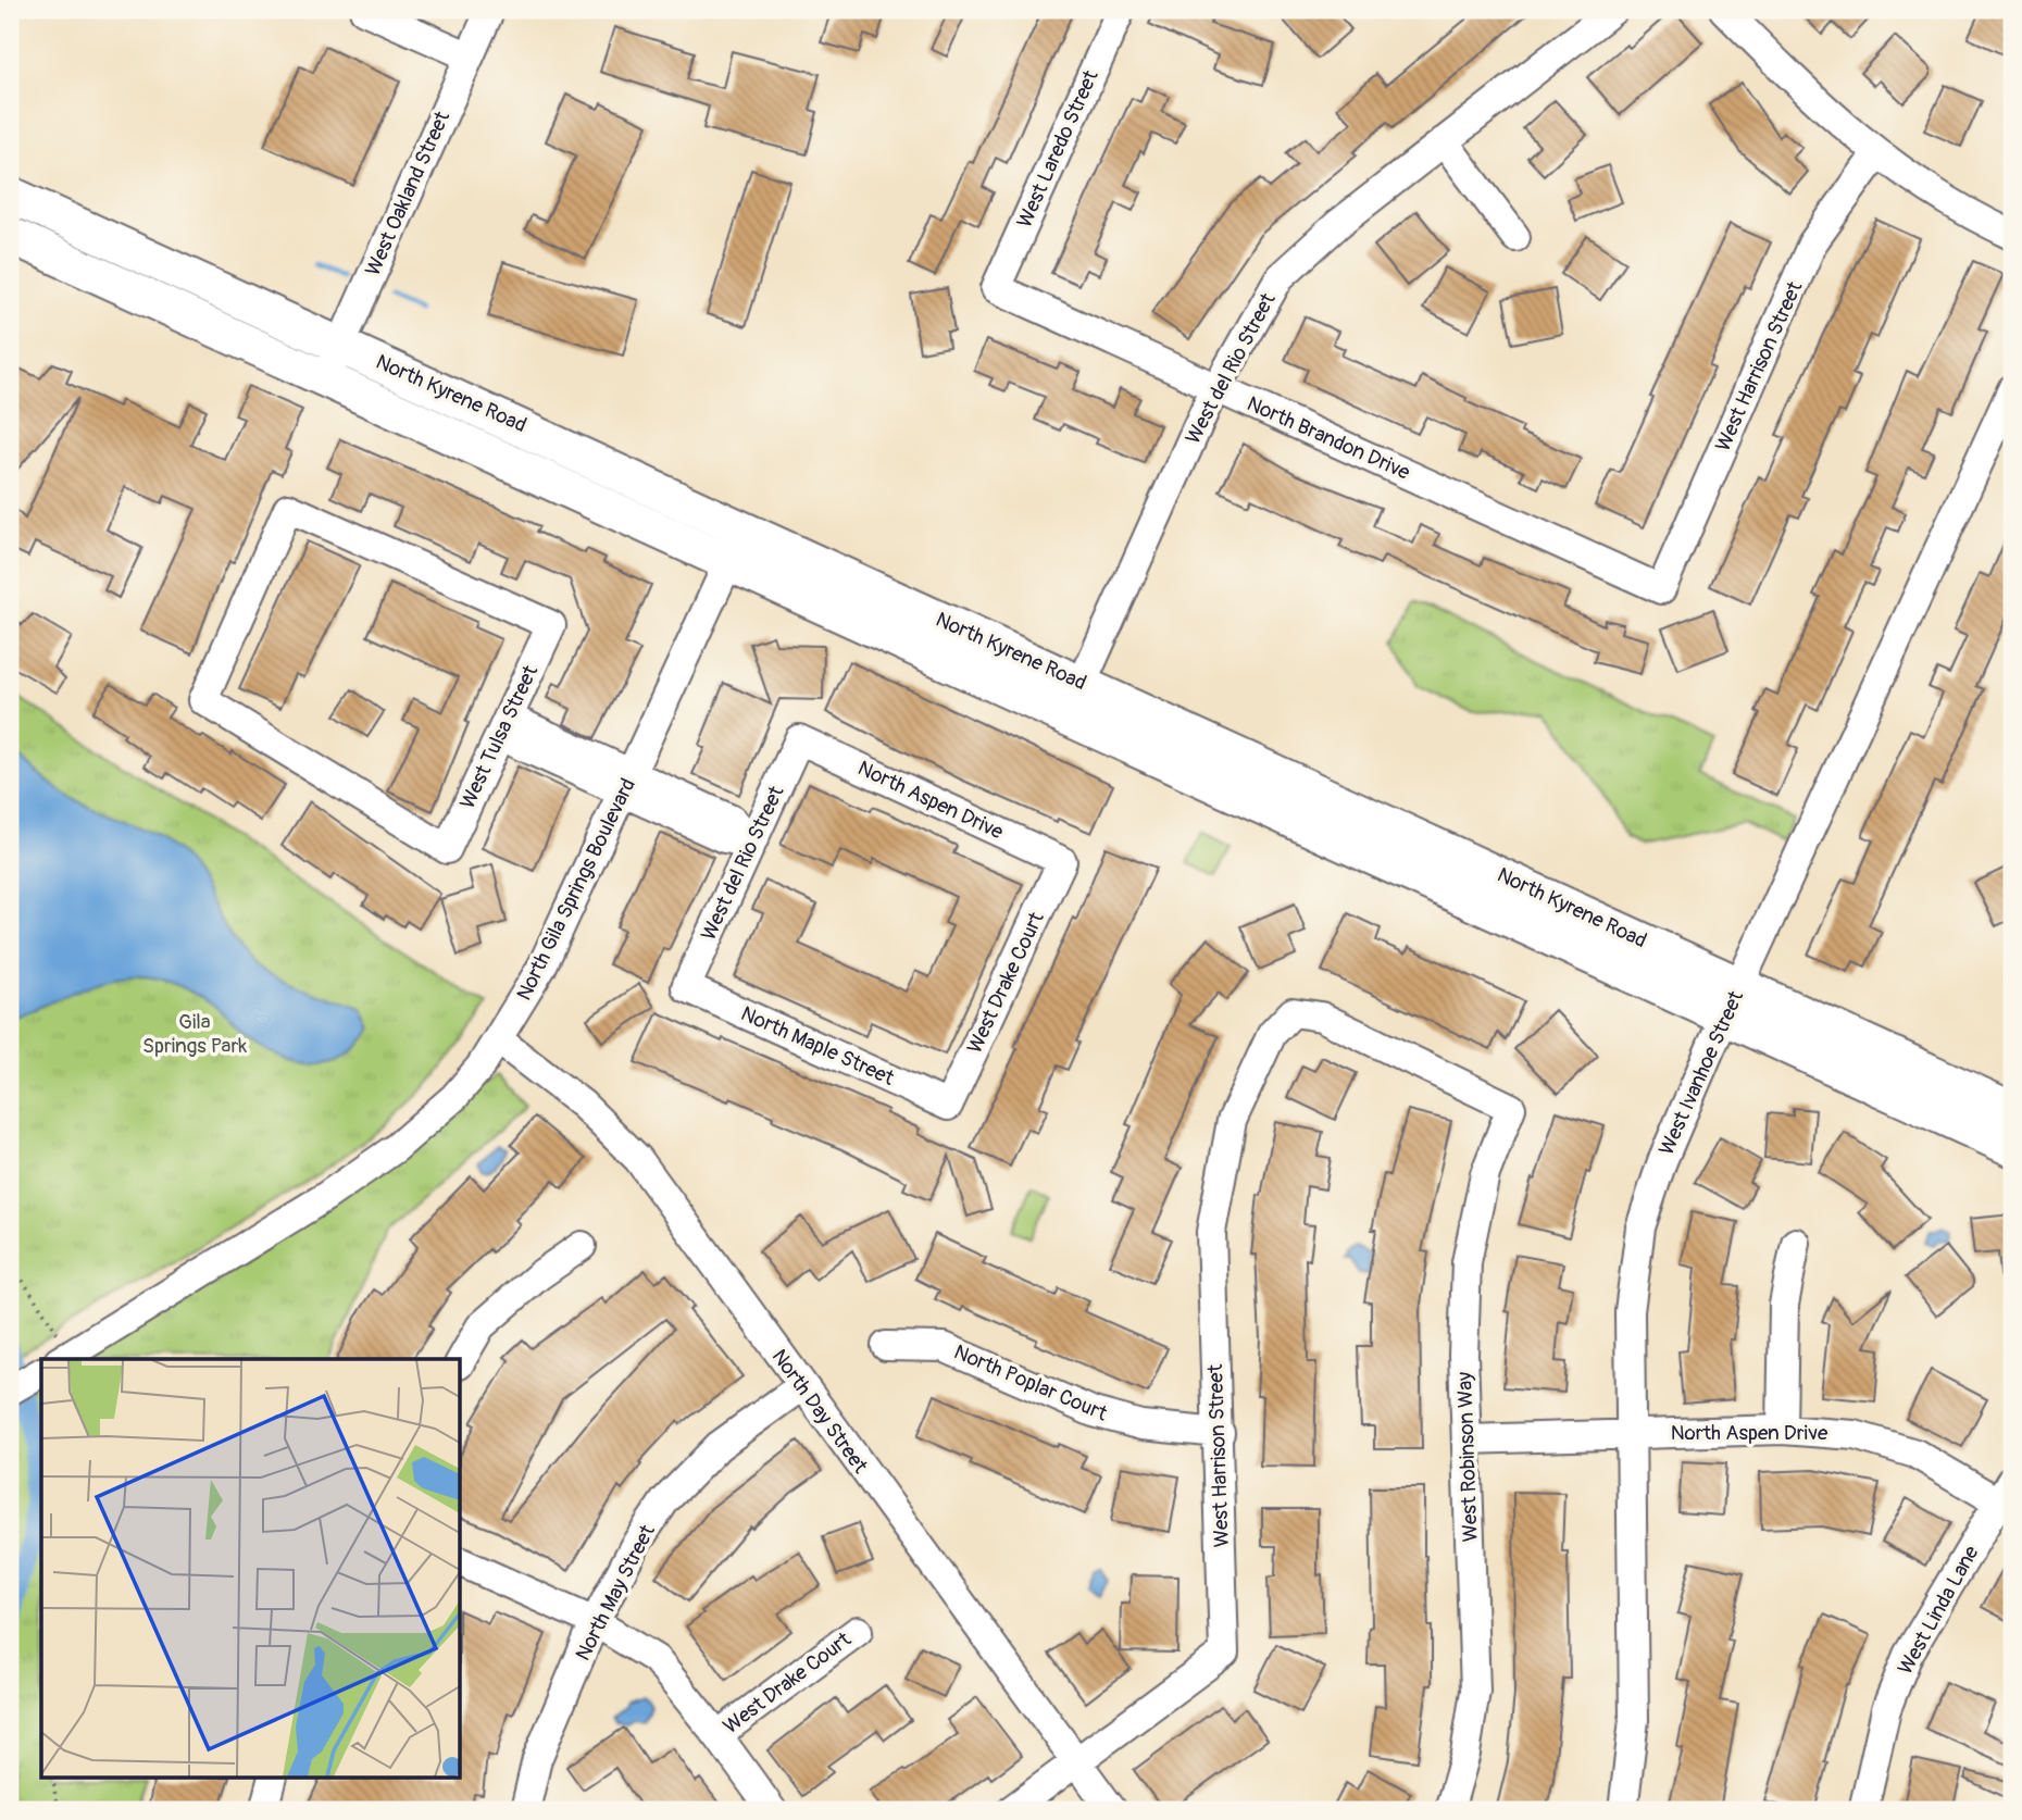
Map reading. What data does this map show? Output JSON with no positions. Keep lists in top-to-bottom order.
{
  "streets": {
    "main road": ["North Kyrene Road"],
    "street": [
      "West Laredo Street",
      "West Oakland Street",
      "West Harrison Street",
      "West del Rio Street",
      "North Brandon Drive",
      "West Tulsa Street",
      "North Aspen Drive",
      "North Gila Springs Boulevard",
      "West Drake Court",
      "North Maple Street",
      "West Ivanhoe Street",
      "North Poplar Court",
      "North Day Street",
      "West Robinson Way",
      "North May Street",
      "West Linda Lane"
    ]
  },
  "crossings": [
    ["West Laredo Street", "North Brandon Drive"],
    ["West Oakland Street", "North Kyrene Road"],
    ["West Harrison Street", "North Brandon Drive"],
    ["West Harrison Street", "North Poplar Court"],
    ["West Harrison Street", "North Day Street"],
    ["West Harrison Street", "West Robinson Way"],
    ["West del Rio Street", "North Kyrene Road"],
    ["West del Rio Street", "North Brandon Drive"],
    ["West del Rio Street", "North Aspen Drive"],
    ["West del Rio Street", "North Maple Street"],
    ["North Kyrene Road", "North Gila Springs Boulevard"],
    ["North Kyrene Road", "West Ivanhoe Street"],
    ["North Aspen Drive", "West Drake Court"],
    ["North Aspen Drive", "West Ivanhoe Street"],
    ["North Aspen Drive", "West Robinson Way"],
    ["North Aspen Drive", "West Linda Lane"],
    ["North Gila Springs Boulevard", "North Day Street"],
    ["West Drake Court", "North Maple Street"],
    ["North Day Street", "North May Street"]
  ],
  "parks": ["Gila Springs Park"]
}
